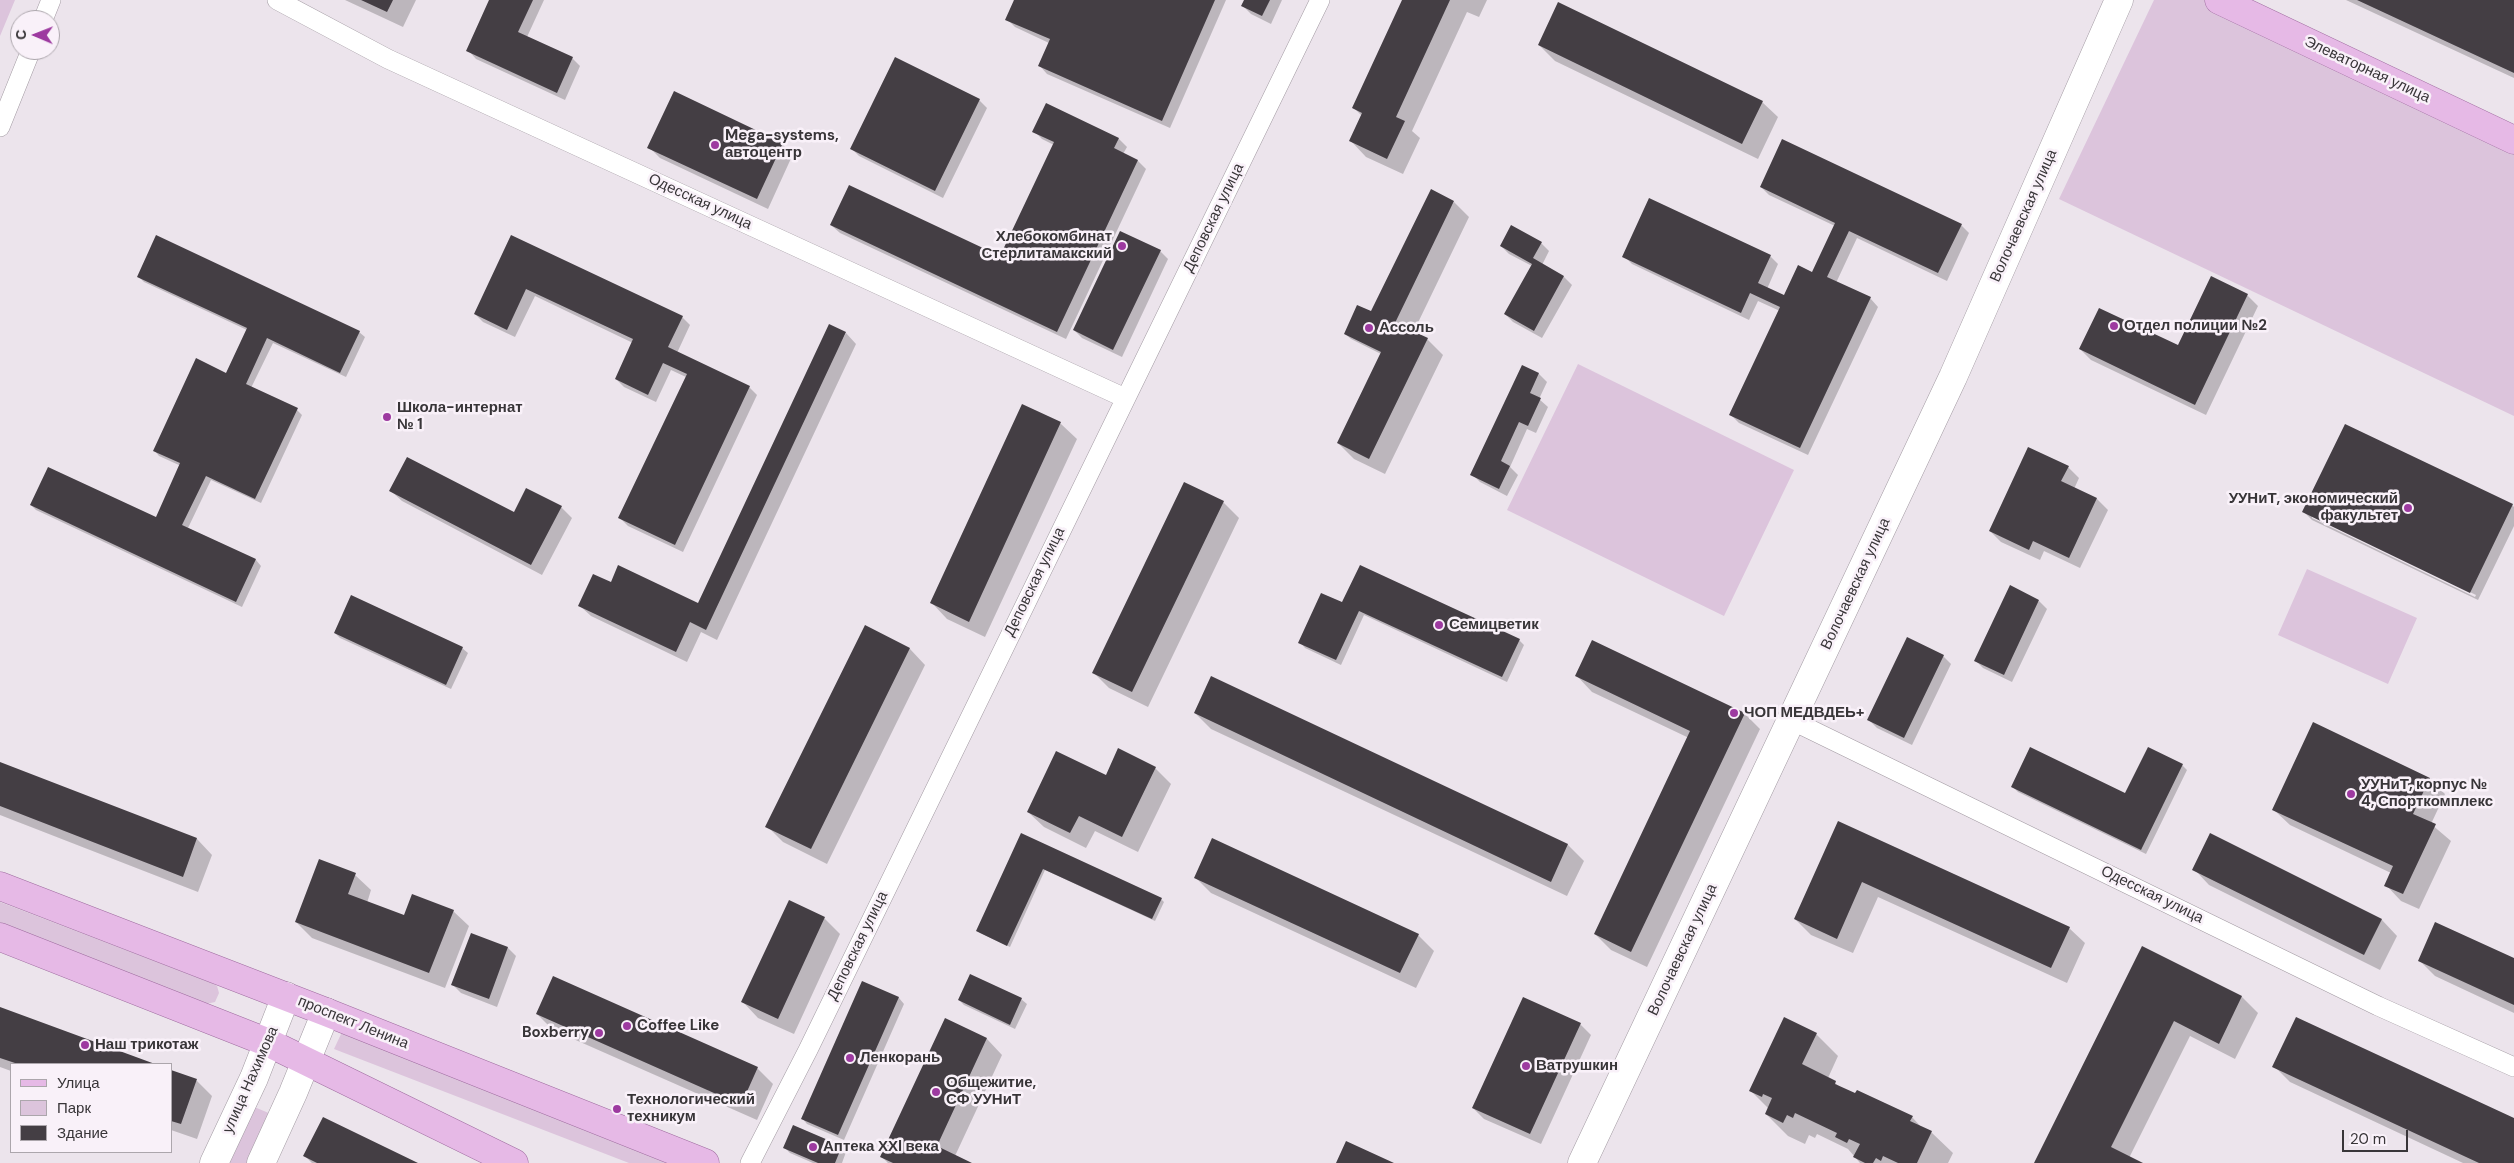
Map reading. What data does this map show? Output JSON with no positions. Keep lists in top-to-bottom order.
{
  "streets": {
    "main road": ["Элеваторная улица", "проспект Ленина"],
    "street": [
      "Одесская улица",
      "Волочаевская улица",
      "Деповская улица",
      "улица Нахимова"
    ]
  },
  "crossings": [
    ["Одесская улица", "Волочаевская улица"],
    ["Одесская улица", "Деповская улица"],
    ["проспект Ленина", "улица Нахимова"]
  ],
  "places": [
    "Mega-systems, автоцентр",
    "Хлебокомбинат Стерлитамакский",
    "Отдел полиции №2",
    "Ассоль",
    "Школа-интернат № 1",
    "УУНиТ, экономический факультет",
    "Семицветик",
    "ЧОП МЕДВДЕЬ+",
    "УУНиТ, корпус № 4, Спорткомплекс",
    "Coffee Like",
    "Boxberry",
    "Наш трикотаж",
    "Ленкорань",
    "Ватрушкин",
    "Общежитие, СФ УУНиТ",
    "Технологический техникум",
    "Аптека ХХI века"
  ],
  "legend": ["Улица", "Парк", "Здание"],
  "scale_bar": "20 m",
  "north": "left"
}
